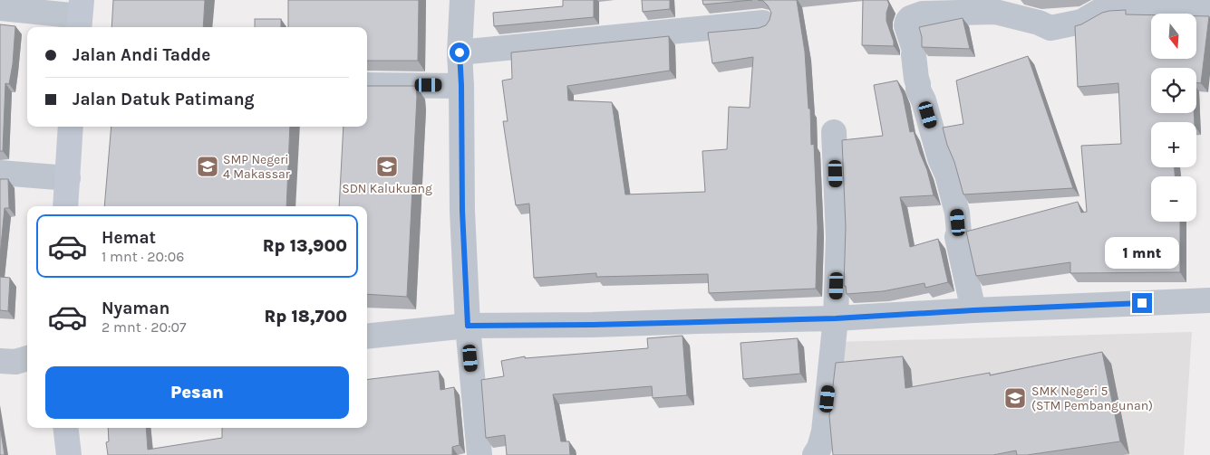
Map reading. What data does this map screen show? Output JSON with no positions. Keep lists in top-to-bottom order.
{
  "places": {
    "school or university": ["SMP Negeri 4 Makassar", "SDN Kalukuang", "SMK Negeri 5 (STM Pembangunan)"]
  },
  "north": "bottom",
  "page": {
    "map_buttons": ["+", "−"],
    "banner": ["Jalan Andi Tadde", "Jalan Datuk Patimang"],
    "list": [
      {
        "name": "Hemat",
        "note": "1 mnt · 20:06",
        "value": "Rp 13,900"
      },
      {
        "name": "Nyaman",
        "note": "2 mnt · 20:07",
        "value": "Rp 18,700"
      }
    ],
    "bubble": "1 mnt",
    "buttons": "Pesan"
  }
}
